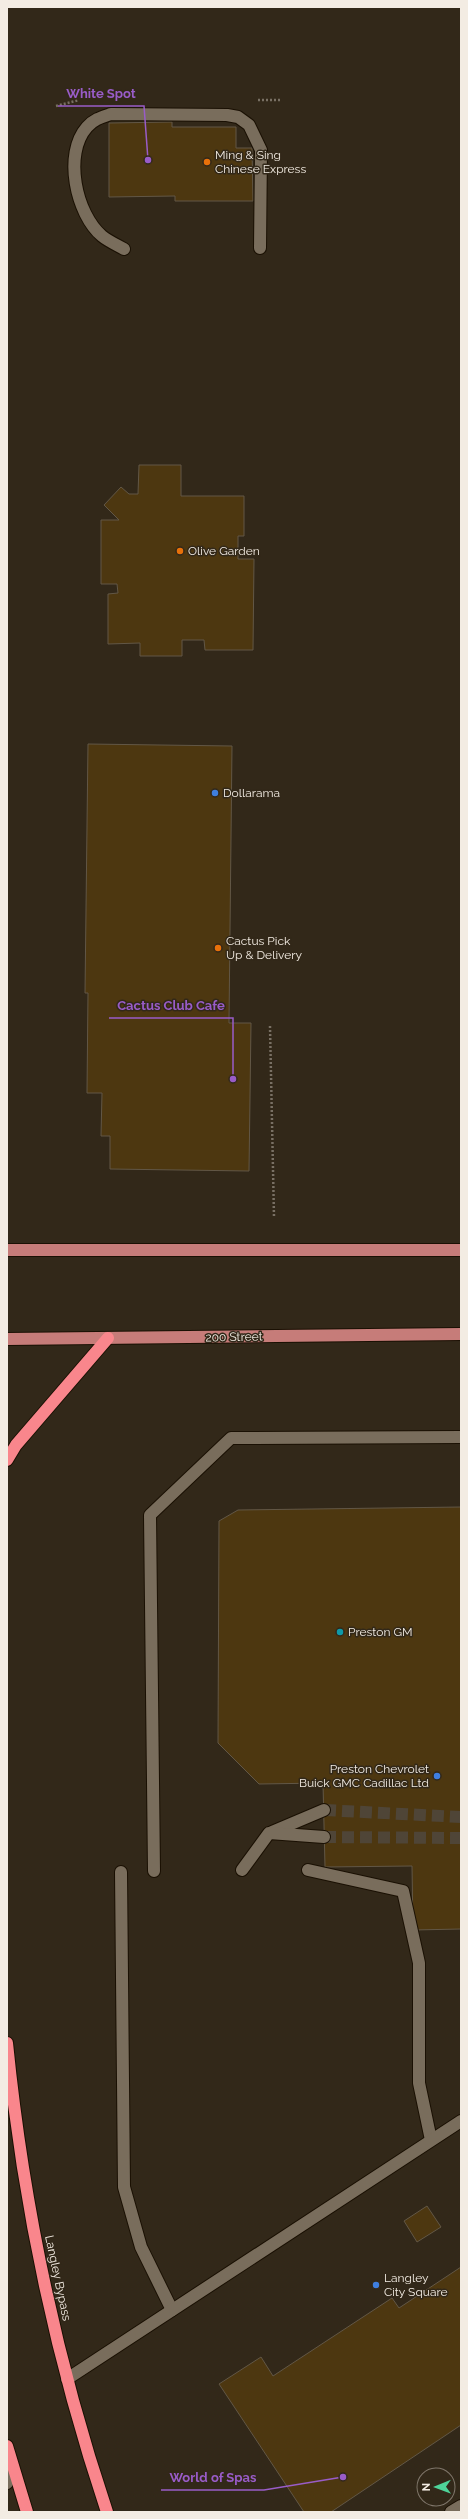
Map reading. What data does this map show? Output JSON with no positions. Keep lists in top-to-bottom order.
{
  "streets": {
    "highway": ["Langley Bypass"],
    "main road": ["200 Street"]
  },
  "places": [
    "White Spot",
    "Ming & Sing Chinese Express",
    "Olive Garden",
    "Dollarama",
    "Cactus Pick Up & Delivery",
    "Cactus Club Cafe",
    "Preston GM",
    "Preston Chevrolet Buick GMC Cadillac Ltd",
    "Langley City Square",
    "World of Spas"
  ],
  "north": "left"
}
